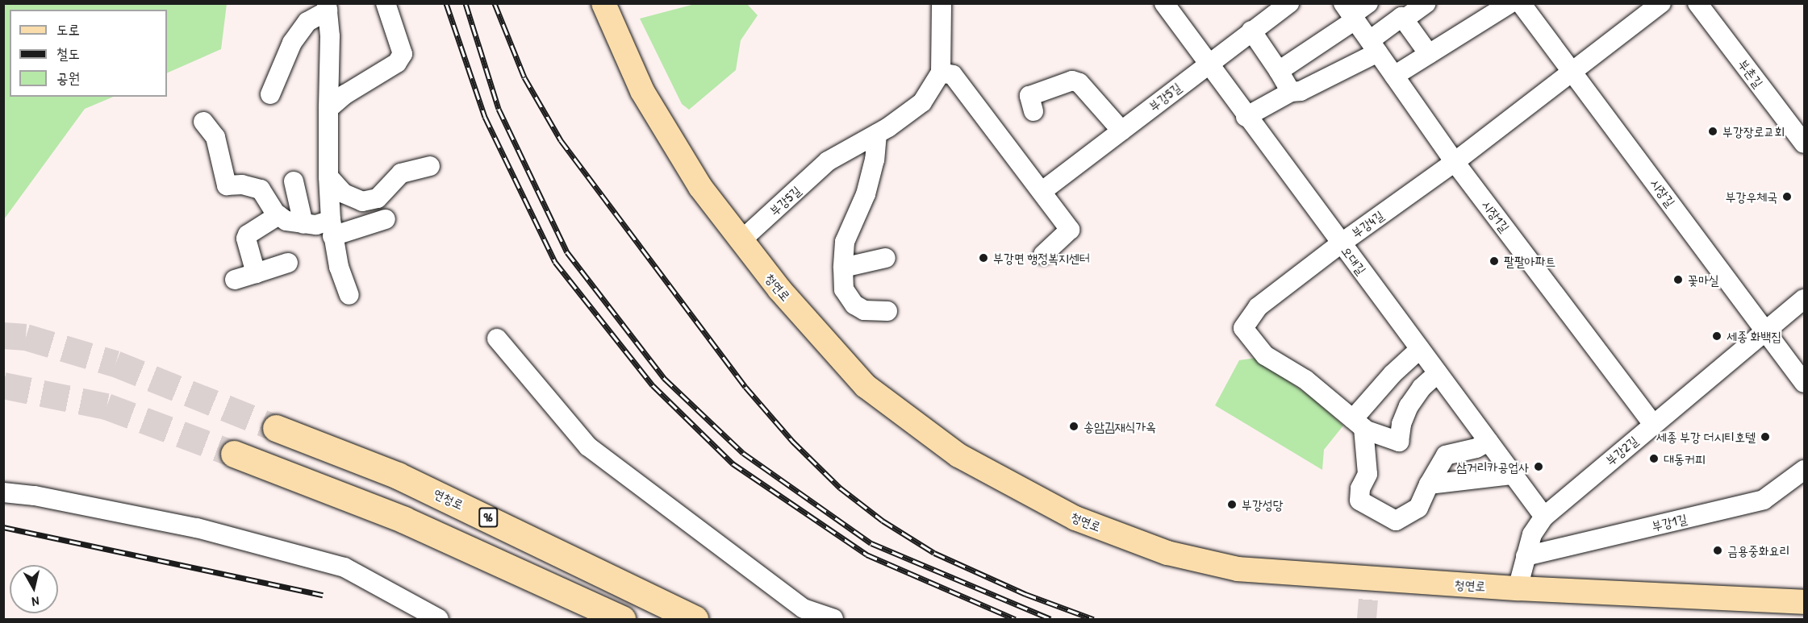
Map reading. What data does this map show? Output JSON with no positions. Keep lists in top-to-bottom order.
{
  "streets": {
    "highway": ["연청로", "96"],
    "main road": ["청연로"],
    "street": [
      "부촌길",
      "부강5길",
      "시장길",
      "시장1길",
      "부강4길",
      "오대길",
      "부강2길",
      "부강1길"
    ]
  },
  "crossings": [
    ["부강5길", "오대길"],
    ["부강5길", "청연로"],
    ["시장길", "부강4길"],
    ["시장길", "부강2길"],
    ["시장1길", "부강4길"],
    ["시장1길", "부강2길"],
    ["부강4길", "오대길"],
    ["오대길", "부강2길"],
    ["청연로", "부강2길"],
    ["부강2길", "부강1길"]
  ],
  "places": [
    "부강장로교회",
    "부강우체국",
    "부강면 행정복지센터",
    "팔팔아파트",
    "꽃마실",
    "세종 화백집",
    "송암김재식가옥",
    "세종 부강 더시티호텔",
    "대동커피",
    "삼거리카공업사",
    "부강성당",
    "금용중화요리"
  ],
  "legend": ["도로", "철도", "공원"],
  "north": "bottom"
}
